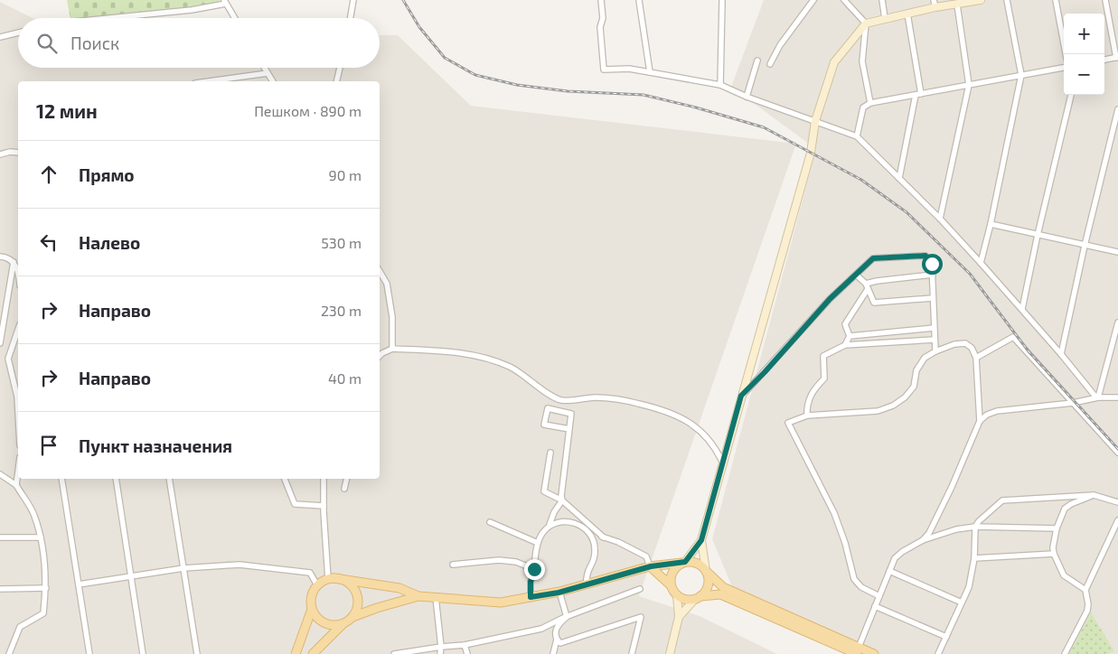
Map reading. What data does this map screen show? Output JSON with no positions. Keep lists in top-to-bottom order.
{
  "page": {
    "map_buttons": ["+", "−"],
    "search": "Поиск",
    "heading": ["12 мин", "Пешком · 890 m"],
    "list": [
      ["Прямо", "90 m"],
      ["Налево", "530 m"],
      ["Направо", "230 m"],
      ["Направо", "40 m"],
      "Пункт назначения"
    ]
  }
}
